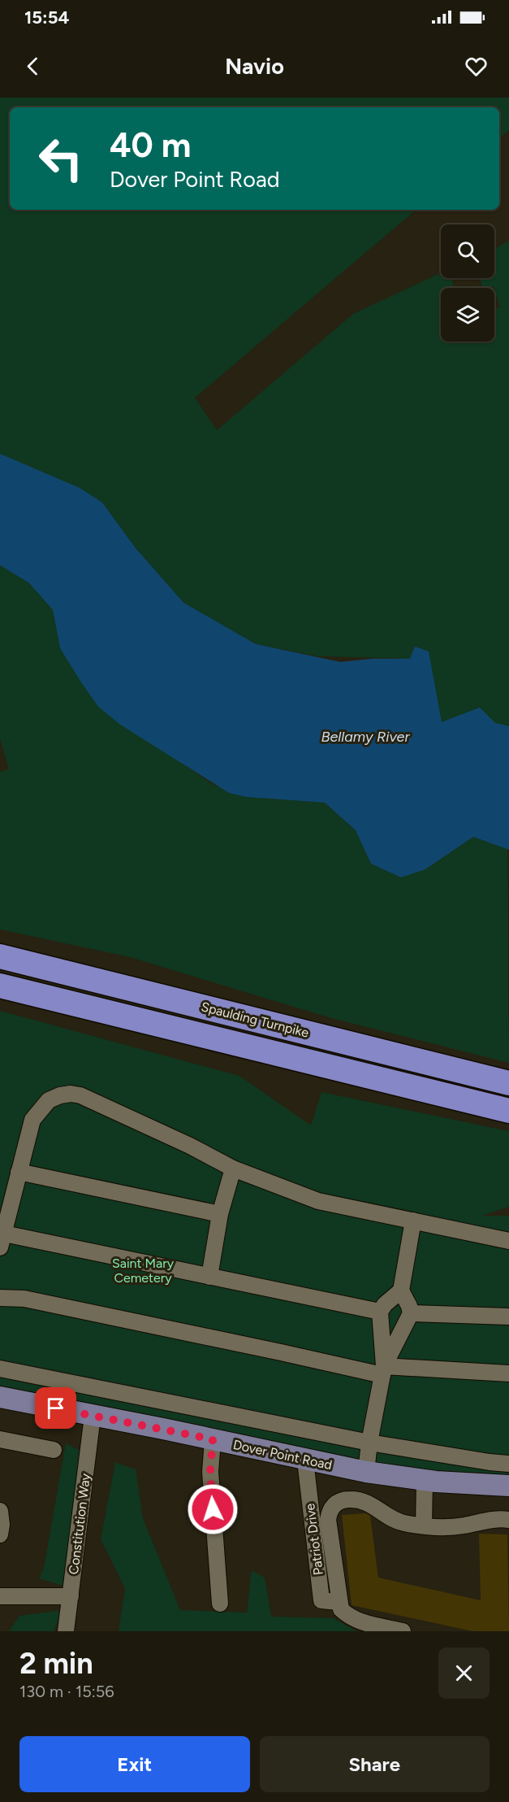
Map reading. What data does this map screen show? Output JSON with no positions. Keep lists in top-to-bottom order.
{
  "streets": {
    "highway": ["Spaulding Turnpike"],
    "main road": ["Dover Point Road"],
    "street": ["Constitution Way", "Patriot Drive"]
  },
  "crossings": [
    ["Dover Point Road", "Constitution Way"],
    ["Dover Point Road", "Patriot Drive"]
  ],
  "water": ["Bellamy River"],
  "parks": ["Saint Mary Cemetery"],
  "page": {
    "status": "15:54",
    "header": "Navio",
    "turn": ["40 m", "Dover Point Road"],
    "heading": ["2 min", "130 m · 15:56"],
    "buttons": ["Exit", "Share"]
  }
}
